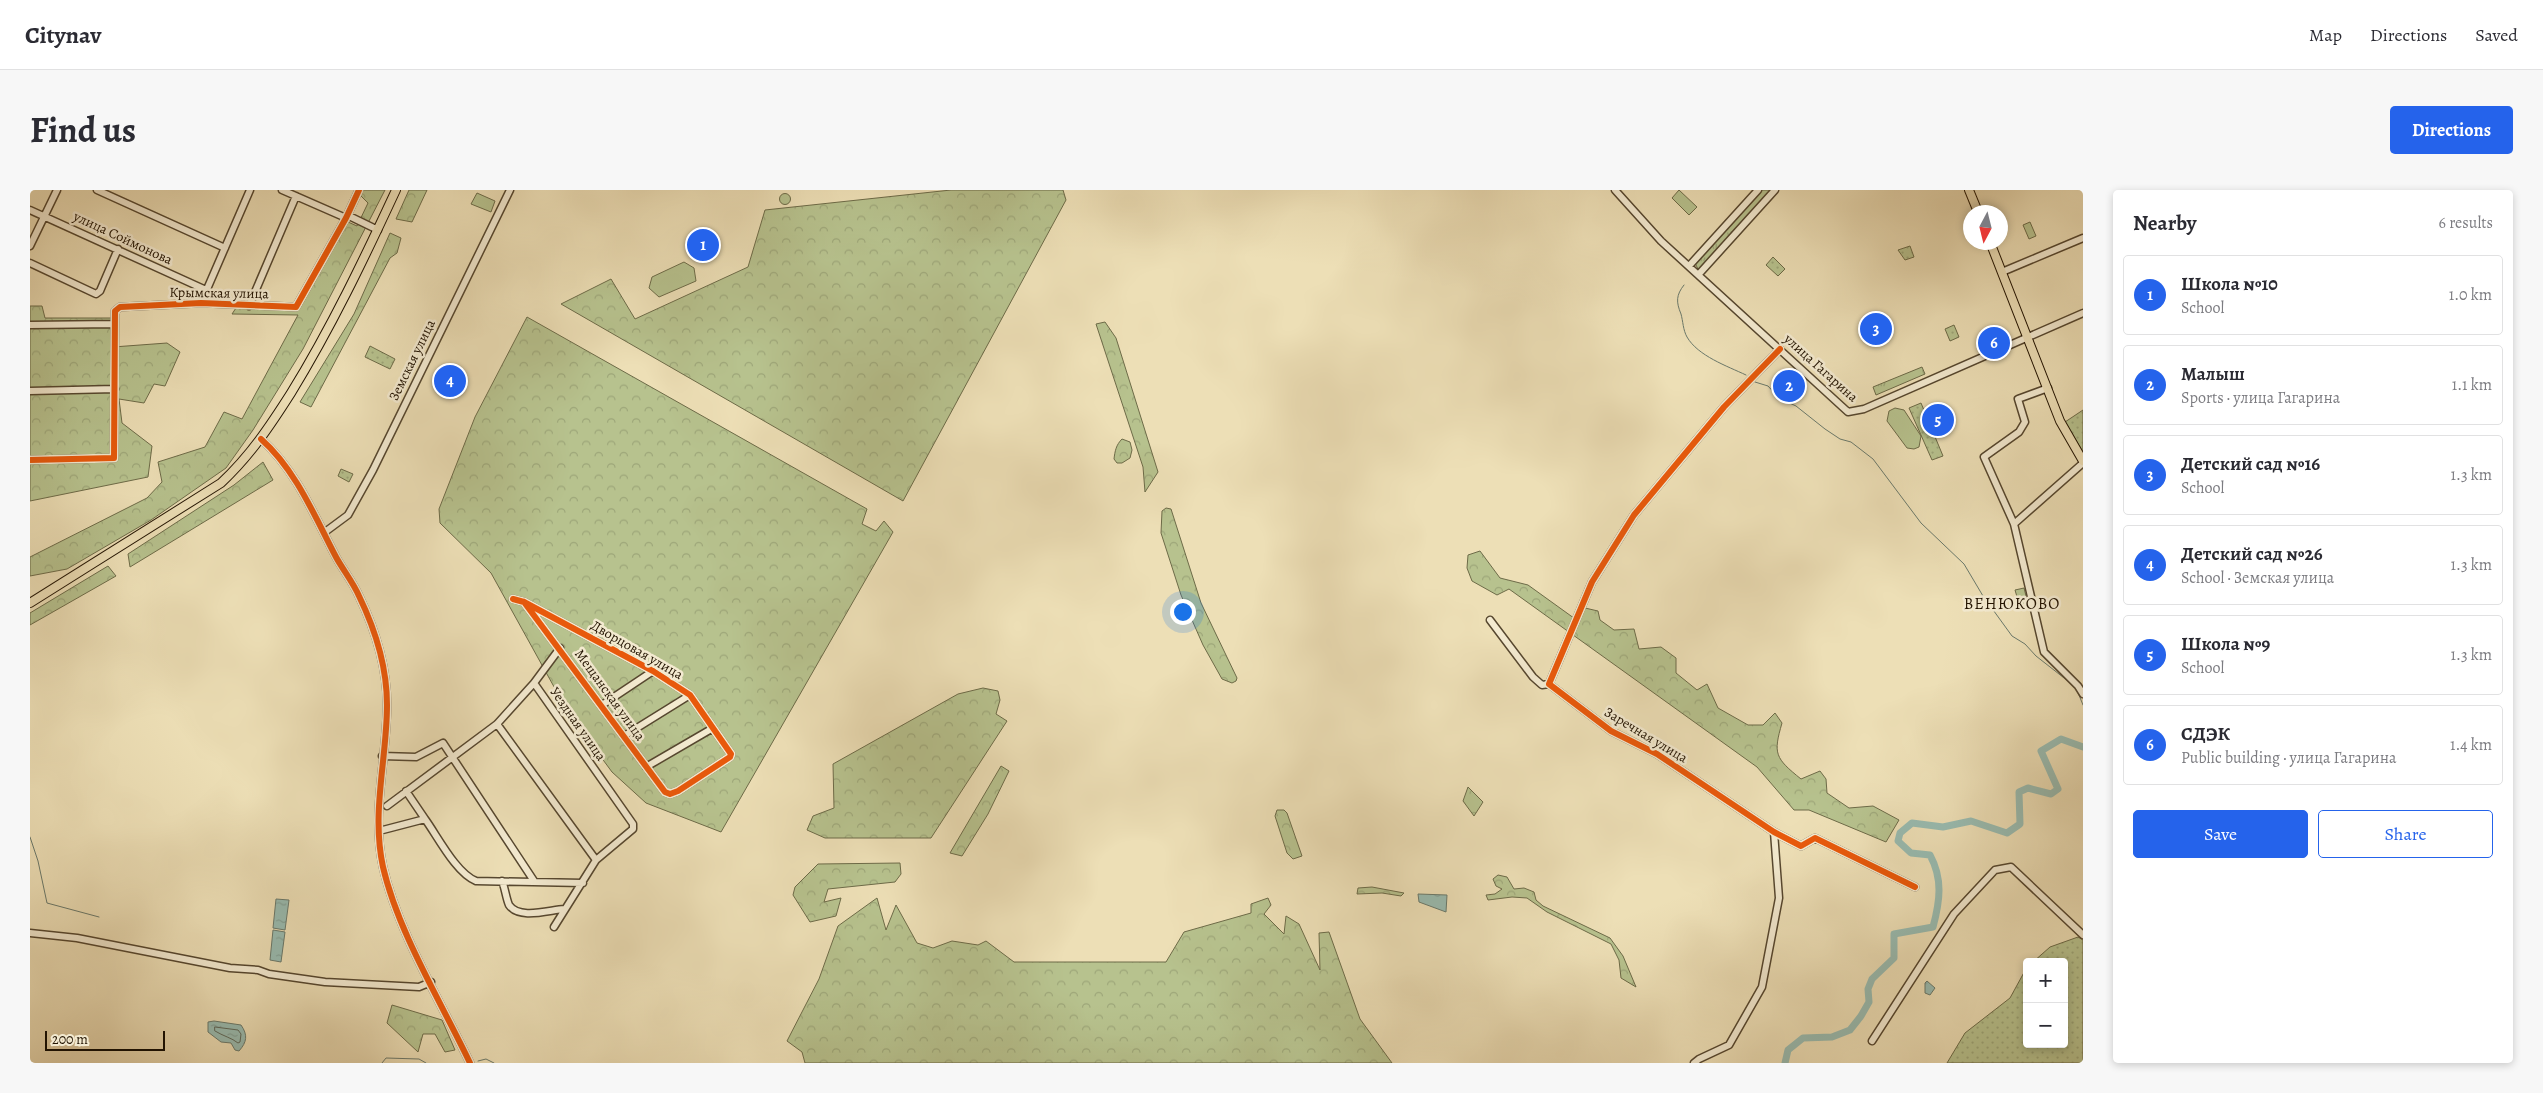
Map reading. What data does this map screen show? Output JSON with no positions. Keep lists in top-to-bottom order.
{
  "streets": {
    "street": [
      "улица Соймонова",
      "Крымская улица",
      "Земская улица",
      "улица Гагарина",
      "Дворцовая улица",
      "Мещанская улица",
      "Уездная улица",
      "Заречная улица"
    ]
  },
  "crossings": [
    ["Дворцовая улица", "Мещанская улица"]
  ],
  "districts": ["ВЕНЮКОВО"],
  "scale_bar": "200 m",
  "north": "bottom",
  "page": {
    "header": "Citynav",
    "nav": ["Map", "Directions", "Saved"],
    "title": "Find us",
    "buttons": [
      "Directions",
      ["Save", "Share"]
    ],
    "heading": ["Nearby", "6 results"],
    "pins": [
      "1",
      "3",
      "6",
      "4",
      "2",
      "5"
    ],
    "list": [
      {
        "mark": "1",
        "name": "Школа №10",
        "note": "School",
        "value": "1.0 km"
      },
      {
        "mark": "2",
        "name": "Малыш",
        "note": "Sports · улица Гагарина",
        "value": "1.1 km"
      },
      {
        "mark": "3",
        "name": "Детский сад №16",
        "note": "School",
        "value": "1.3 km"
      },
      {
        "mark": "4",
        "name": "Детский сад №26",
        "note": "School · Земская улица",
        "value": "1.3 km"
      },
      {
        "mark": "5",
        "name": "Школа №9",
        "note": "School",
        "value": "1.3 km"
      },
      {
        "mark": "6",
        "name": "СДЭК",
        "note": "Public building · улица Гагарина",
        "value": "1.4 km"
      }
    ],
    "map_buttons": ["+", "−"],
    "scale": "200 m"
  }
}
